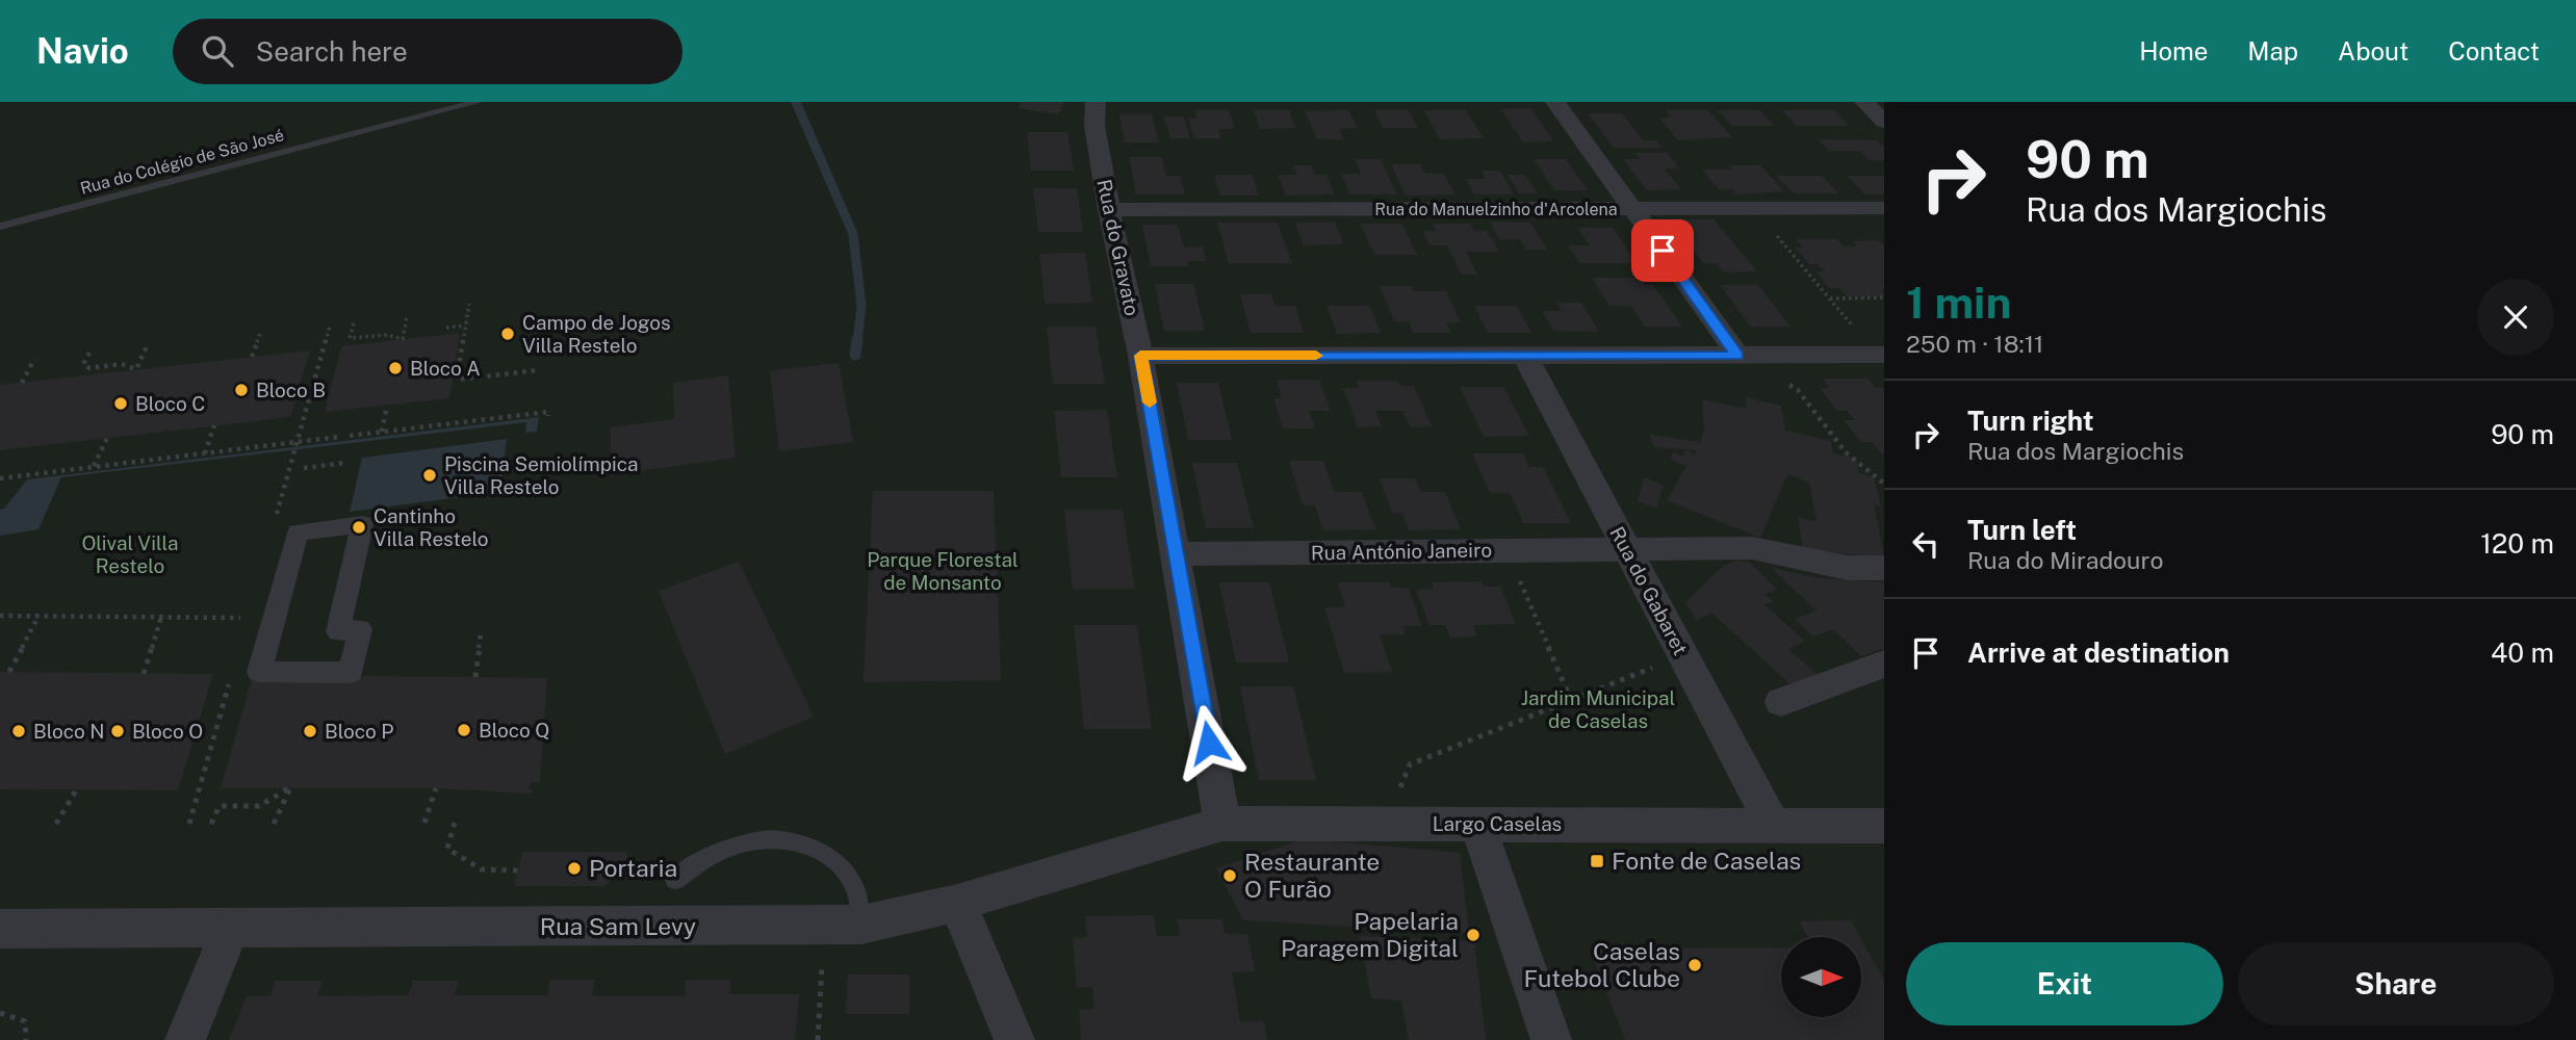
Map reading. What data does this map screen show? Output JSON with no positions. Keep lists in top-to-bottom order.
{
  "streets": {
    "street": [
      "Rua do Manuelzinho d'Arcolena",
      "Rua do Gravato",
      "Rua António Janeiro",
      "Rua do Gabaret",
      "Largo Caselas",
      "Rua Sam Levy"
    ],
    "lane": ["Rua do Colégio de São José"]
  },
  "crossings": [
    ["Rua do Manuelzinho d'Arcolena", "Rua do Gravato"],
    ["Rua do Gravato", "Rua António Janeiro"],
    ["Rua do Gravato", "Largo Caselas"],
    ["Rua do Gravato", "Rua Sam Levy"],
    ["Rua António Janeiro", "Rua do Gabaret"],
    ["Rua do Gabaret", "Largo Caselas"],
    ["Largo Caselas", "Rua Sam Levy"]
  ],
  "parks": ["Olival Villa Restelo", "Parque Florestal de Monsanto", "Jardim Municipal de Caselas"],
  "places": {
    "other": [
      "Campo de Jogos Villa Restelo",
      "Bloco A",
      "Bloco B",
      "Bloco C",
      "Piscina Semiolímpica Villa Restelo",
      "Cantinho Villa Restelo",
      "Bloco Q",
      "Bloco N",
      "Bloco O",
      "Bloco P",
      "Portaria",
      "Restaurante O Furão",
      "Papelaria Paragem Digital",
      "Caselas Futebol Clube"
    ],
    "transit": ["Fonte de Caselas"]
  },
  "north": "right",
  "page": {
    "header": "Navio",
    "search": "Search here",
    "nav": [
      "Home",
      "Map",
      "About",
      "Contact"
    ],
    "turn": ["90 m", "Rua dos Margiochis"],
    "heading": ["1 min", "250 m · 18:11"],
    "list": [
      {
        "name": "Turn right",
        "note": "Rua dos Margiochis",
        "value": "90 m"
      },
      {
        "name": "Turn left",
        "note": "Rua do Miradouro",
        "value": "120 m"
      },
      {
        "name": "Arrive at destination",
        "value": "40 m"
      }
    ],
    "buttons": ["Exit", "Share"]
  }
}
